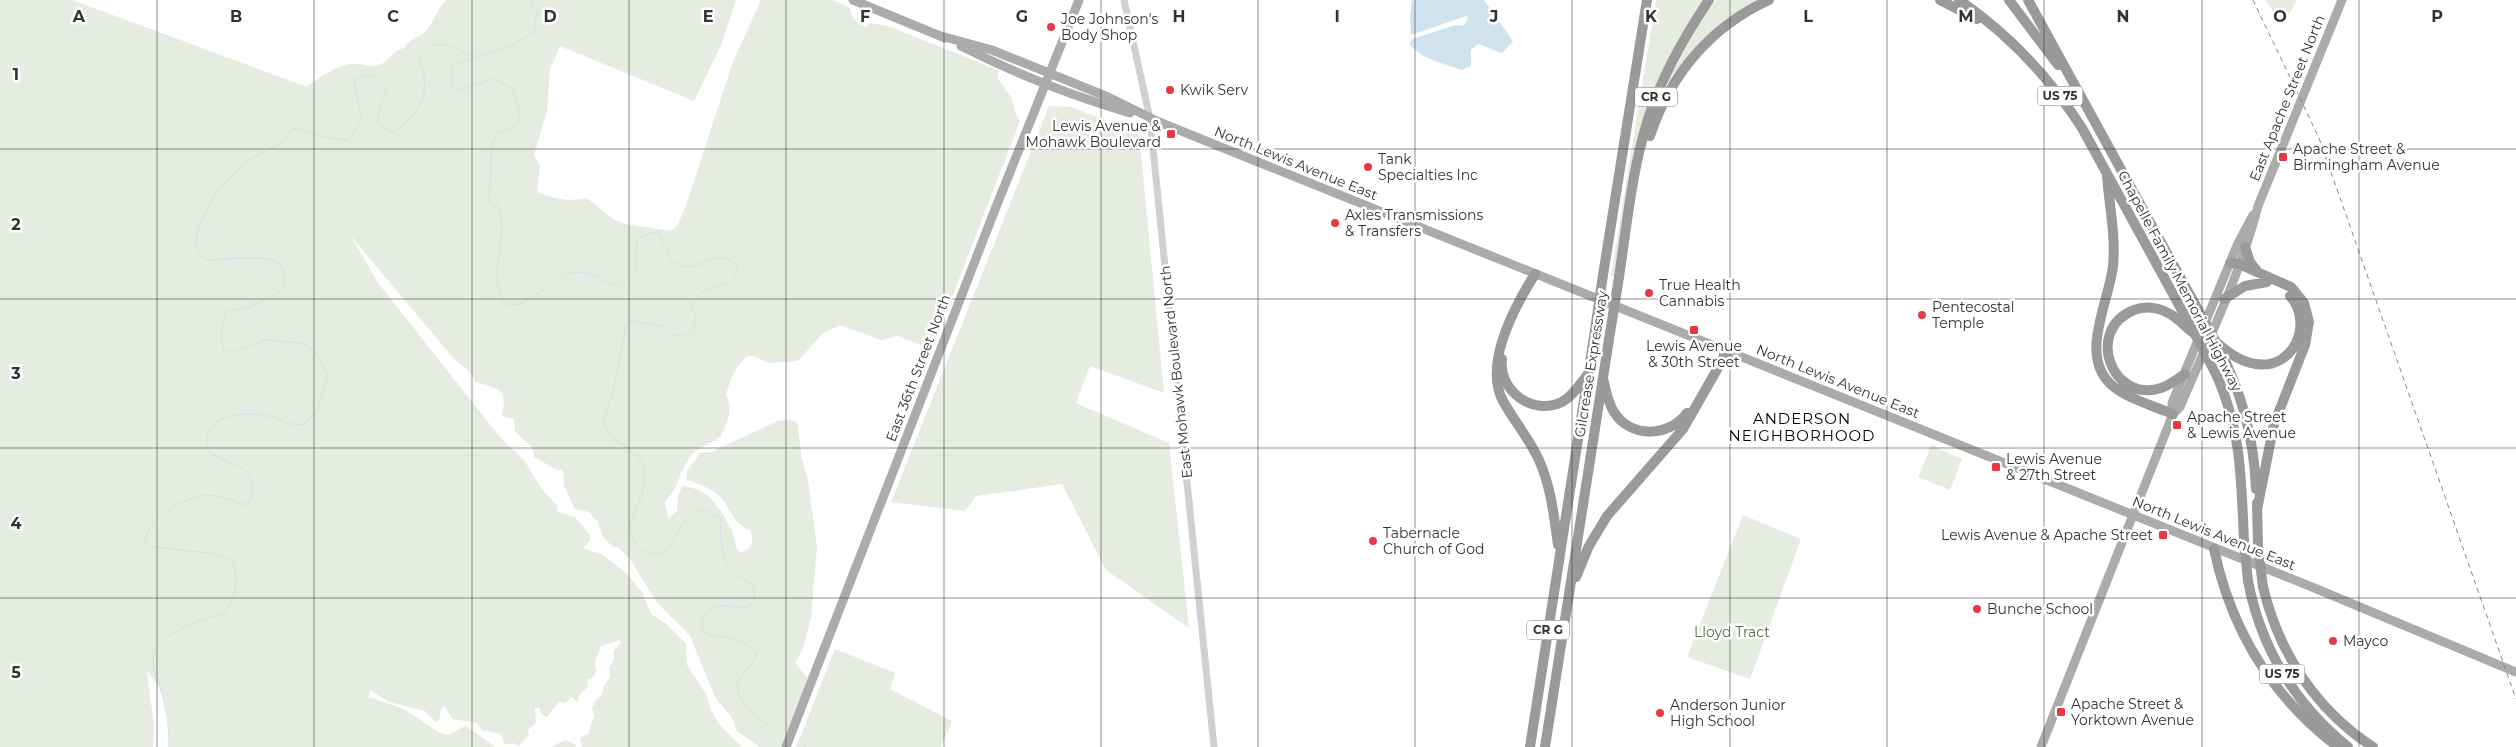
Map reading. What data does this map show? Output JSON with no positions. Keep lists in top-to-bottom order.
{
  "streets": {
    "highway": [
      "US 75",
      "CR G",
      "Chapelle Family Memorial Highway",
      "Gilcrease Expressway"
    ],
    "main road": ["East Apache Street North", "North Lewis Avenue East", "East 36th Street North"],
    "street": ["East Mohawk Boulevard North"]
  },
  "crossings": [
    ["East Apache Street North", "North Lewis Avenue East"],
    ["North Lewis Avenue East", "East 36th Street North"],
    ["North Lewis Avenue East", "East Mohawk Boulevard North"]
  ],
  "districts": ["ANDERSON NEIGHBORHOOD"],
  "parks": ["Lloyd Tract"],
  "places": {
    "other": [
      "Joe Johnson's Body Shop",
      "Kwik Serv",
      "Tank Specialties Inc",
      "Axles Transmissions & Transfers",
      "True Health Cannabis",
      "Pentecostal Temple",
      "Tabernacle Church of God",
      "Bunche School",
      "Mayco",
      "Anderson Junior High School"
    ],
    "transit": [
      "Lewis Avenue & Mohawk Boulevard",
      "Apache Street & Birmingham Avenue",
      "Lewis Avenue & 30th Street",
      "Apache Street & Lewis Avenue",
      "Lewis Avenue & 27th Street",
      "Lewis Avenue & Apache Street",
      "Apache Street & Yorktown Avenue"
    ]
  },
  "grid": {
    "columns": [
      "A",
      "B",
      "C",
      "D",
      "E",
      "F",
      "G",
      "H",
      "I",
      "J",
      "K",
      "L",
      "M",
      "N",
      "O",
      "P"
    ],
    "rows": [
      "1",
      "2",
      "3",
      "4",
      "5"
    ]
  }
}
